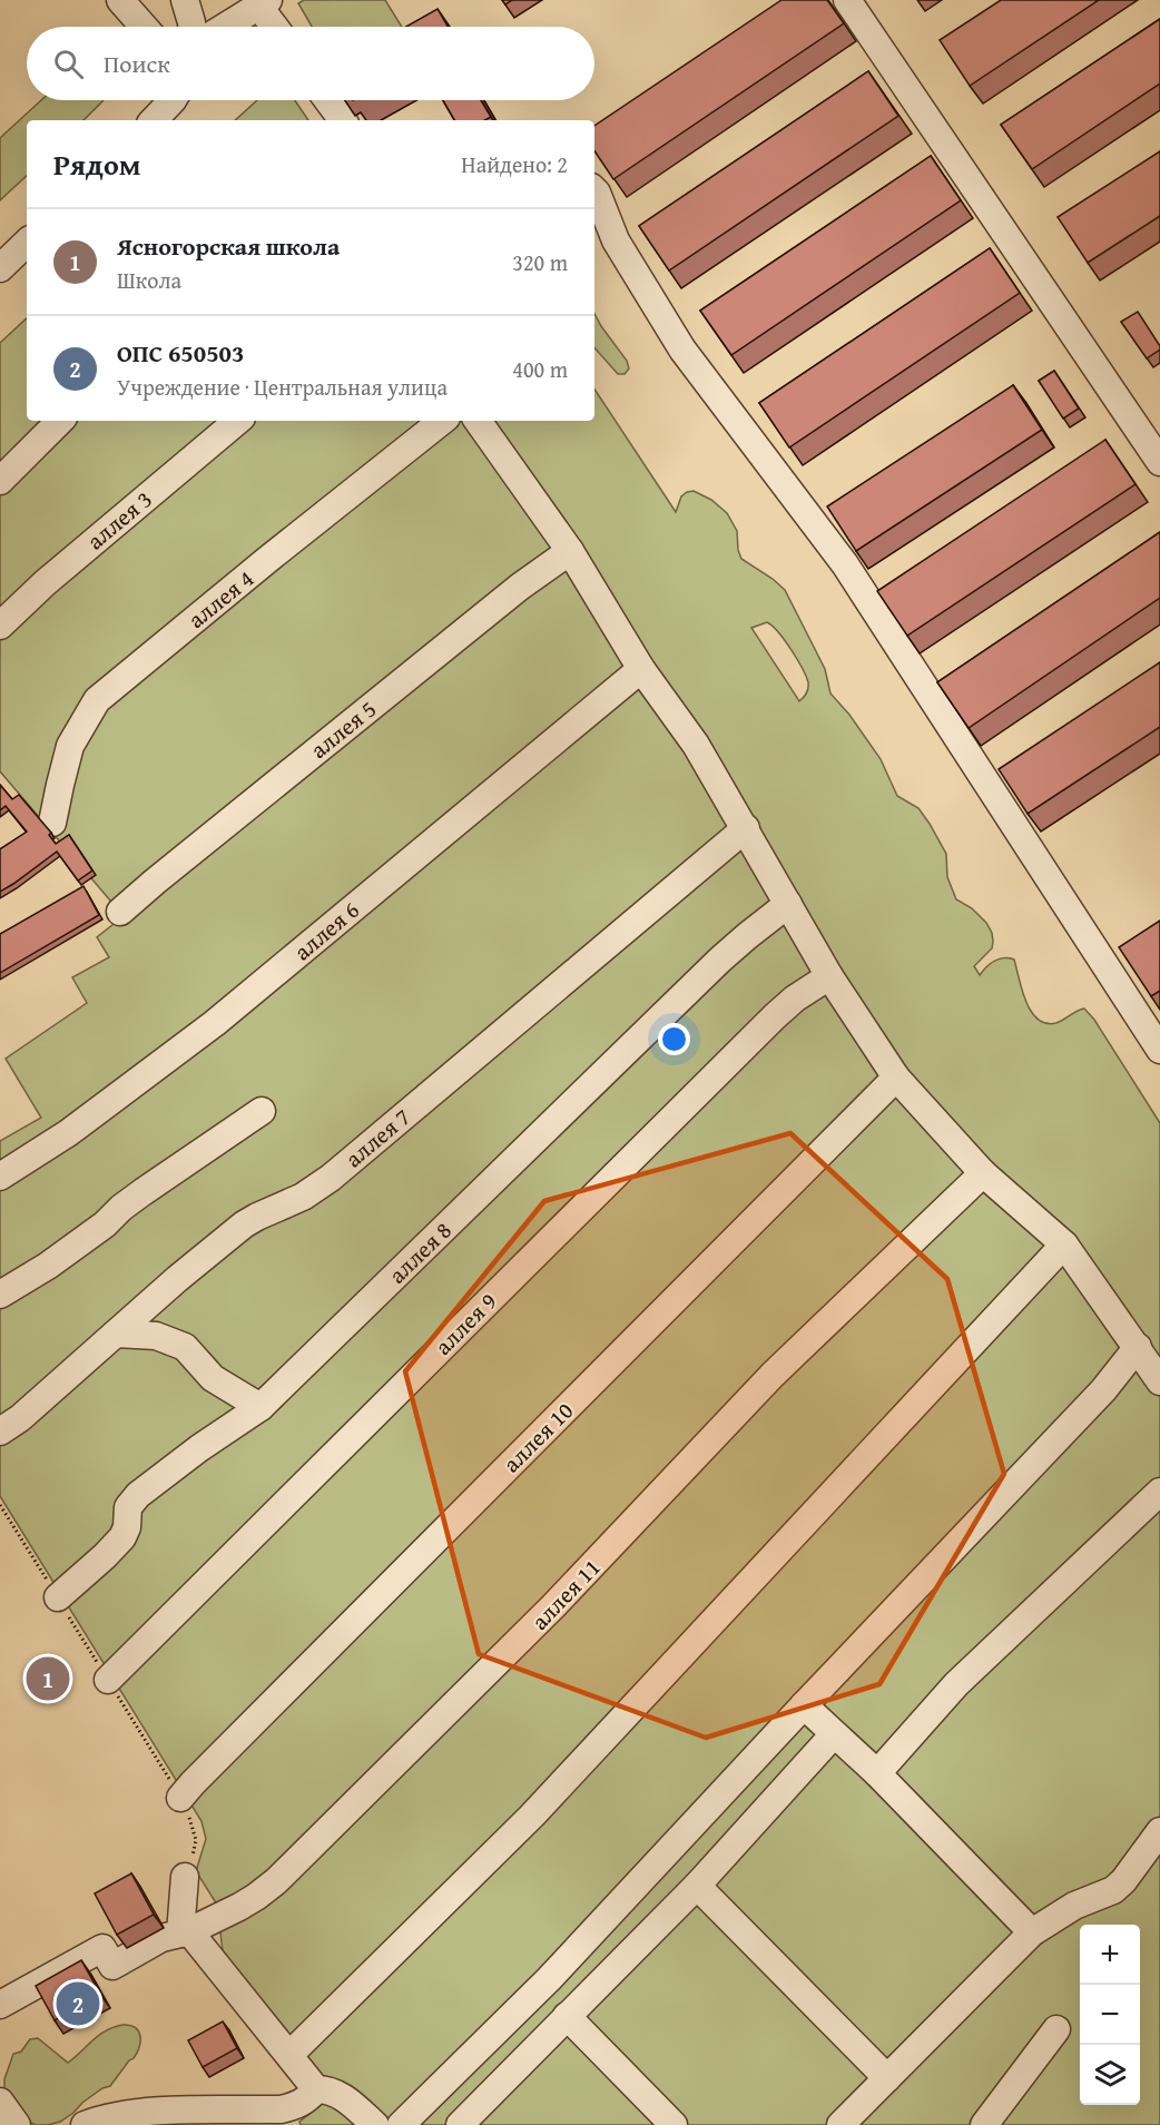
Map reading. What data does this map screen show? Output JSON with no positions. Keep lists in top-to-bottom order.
{
  "streets": {
    "street": [
      "аллея 3",
      "аллея 4",
      "аллея 5",
      "аллея 6",
      "аллея 7",
      "аллея 8",
      "аллея 9",
      "аллея 10",
      "аллея 11"
    ]
  },
  "page": {
    "search": "Поиск",
    "heading": ["Рядом", "Найдено: 2"],
    "list": [
      {
        "mark": "1",
        "name": "Ясногорская школа",
        "note": "Школа",
        "value": "320 m"
      },
      {
        "mark": "2",
        "name": "ОПС 650503",
        "note": "Учреждение · Центральная улица",
        "value": "400 m"
      }
    ],
    "pins": ["1", "2"],
    "map_buttons": ["+", "−"]
  }
}
